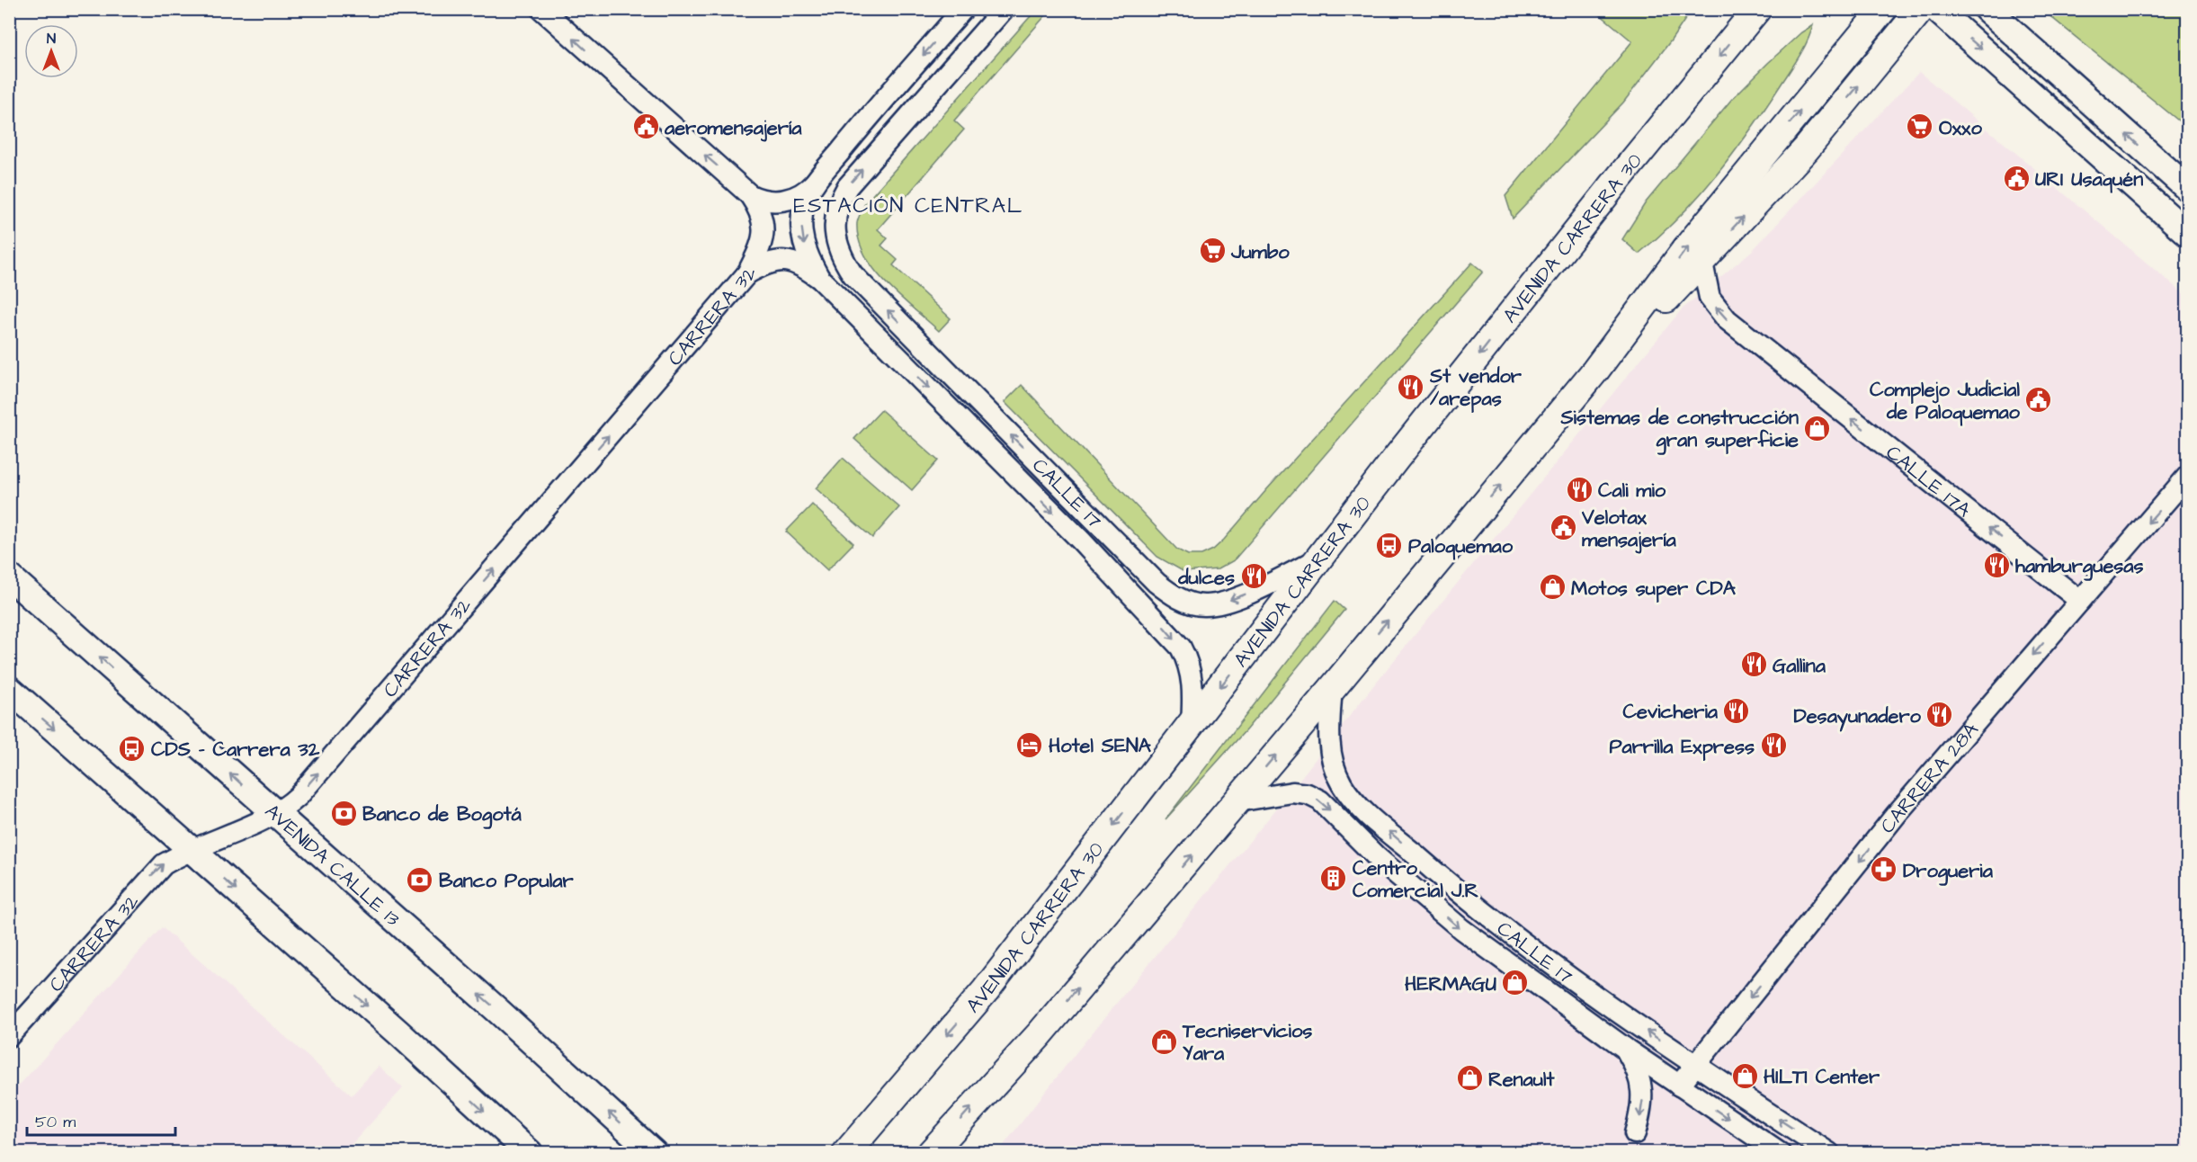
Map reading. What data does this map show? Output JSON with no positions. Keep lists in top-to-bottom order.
{
  "streets": {
    "highway": ["AVENIDA CARRERA 30"],
    "main road": ["AVENIDA CALLE 13"],
    "street": [
      "CARRERA 32",
      "CALLE 17A",
      "CALLE 17",
      "CARRERA 28A"
    ]
  },
  "crossings": [
    ["AVENIDA CARRERA 30", "CALLE 17"],
    ["CARRERA 32", "AVENIDA CALLE 13"],
    ["CALLE 17A", "CARRERA 28A"],
    ["CALLE 17", "CARRERA 28A"]
  ],
  "one_way": ["CARRERA 32", "CALLE 17A", "CARRERA 28A"],
  "districts": ["ESTACIÓN CENTRAL"],
  "places": {
    "public building": [
      "aeromensajería",
      "URI Usaquén",
      "Complejo Judicial de Paloquemao",
      "Velotax mensajería"
    ],
    "supermarket": ["Oxxo", "Jumbo"],
    "restaurant": [
      "St vendor /arepas",
      "Cali mio",
      "hamburguesas",
      "dulces",
      "Gallina",
      "Cevicheria",
      "Desayunadero",
      "Parrilla Express"
    ],
    "shop": [
      "Sistemas de construcción gran superficie",
      "Motos super CDA",
      "HERMAGU",
      "Tecniservicios Yara",
      "HILTI Center",
      "Renault"
    ],
    "bus stop": ["Paloquemao", "CDS - Carrera 32"],
    "hotel": ["Hotel SENA"],
    "bank": ["Banco de Bogotá", "Banco Popular"],
    "pharmacy": ["Drogueria"],
    "building": ["Centro Comercial J.R"]
  },
  "scale_bar": "50 m",
  "north": "top"
}
